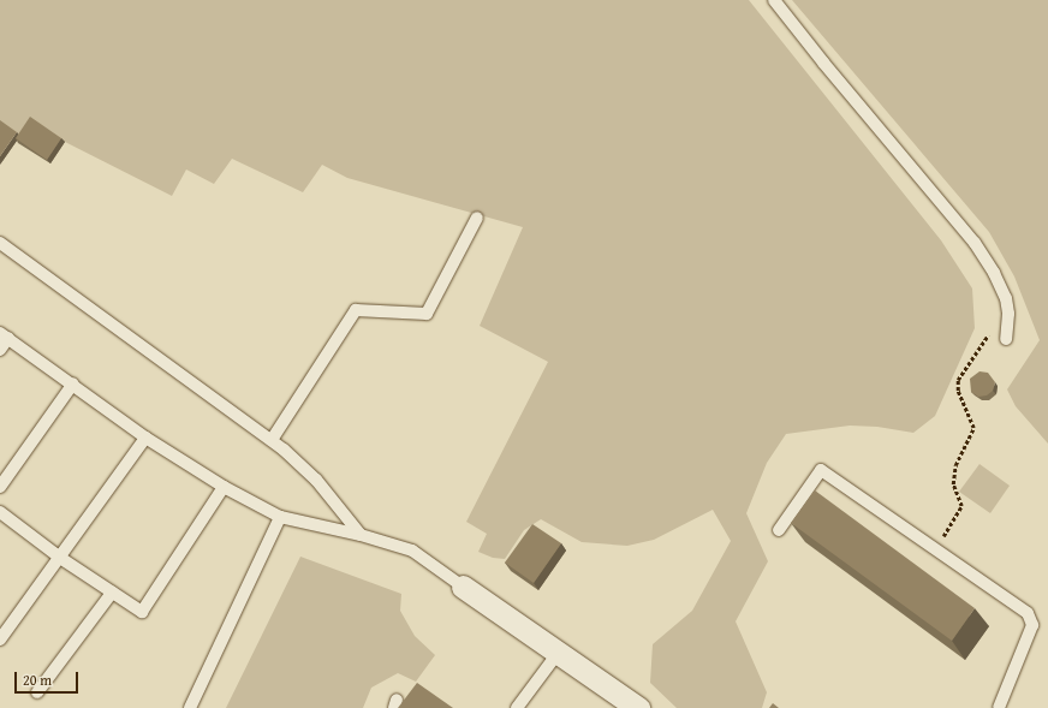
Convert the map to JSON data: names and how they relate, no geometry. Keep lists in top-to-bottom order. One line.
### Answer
{"scale_bar":"20 m"}
